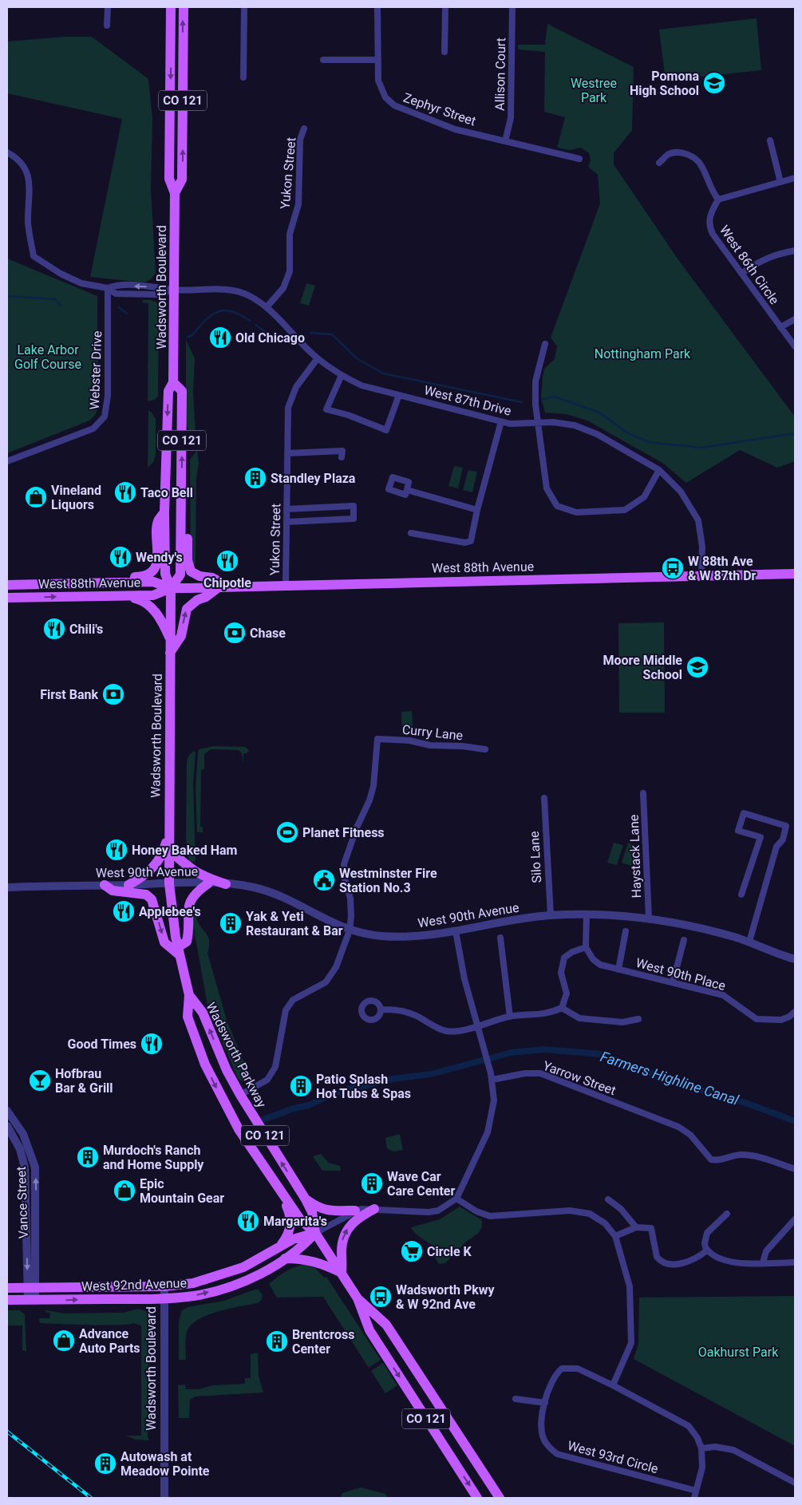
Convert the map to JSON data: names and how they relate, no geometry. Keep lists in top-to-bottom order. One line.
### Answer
{"streets":{"main road":["CO 121","Wadsworth Boulevard","West 88th Avenue","Wadsworth Parkway","West 92nd Avenue"],"street":["Allison Court","Zephyr Street","Yukon Street","West 86th Circle","Webster Drive","West 87th Drive","Curry Lane","Haystack Lane","Silo Lane","West 90th Avenue","West 90th Place","Yarrow Street","Vance Street","West 93rd Circle"]},"crossings":[["Allison Court","Zephyr Street"],["Yukon Street","West 87th Drive"],["Yukon Street","West 88th Avenue"],["Wadsworth Boulevard","West 87th Drive"],["Wadsworth Boulevard","West 88th Avenue"],["Wadsworth Boulevard","West 90th Avenue"],["Wadsworth Boulevard","Wadsworth Parkway"],["Wadsworth Boulevard","West 92nd Avenue"],["Webster Drive","West 87th Drive"],["West 87th Drive","West 88th Avenue"],["Curry Lane","West 90th Avenue"],["Haystack Lane","West 90th Avenue"],["Silo Lane","West 90th Avenue"],["West 90th Avenue","Wadsworth Parkway"],["Wadsworth Parkway","West 92nd Avenue"],["Vance Street","West 92nd Avenue"]],"water":["Farmers Highline Canal"],"parks":["Westree Park","Lake Arbor Golf Course","Nottingham Park","Oakhurst Park"],"places":{"school or university":["Pomona High School","Moore Middle School"],"restaurant":["Old Chicago","Taco Bell","Wendy's","Chipotle","Chili's","Honey Baked Ham","Applebee's","Good Times","Margarita's"],"building":["Standley Plaza","Yak & Yeti Restaurant & Bar","Patio Splash Hot Tubs & Spas","Murdoch's Ranch and Home Supply","Wave Car Care Center","Brentcross Center","Autowash at Meadow Pointe"],"shop":["Vineland Liquors","Epic Mountain Gear","Advance Auto Parts"],"bus stop":["W 88th Ave & W 87th Dr","Wadsworth Pkwy & W 92nd Ave"],"bank":["Chase","First Bank"],"sports":["Planet Fitness"],"public building":["Westminster Fire Station No.3"],"bar":["Hofbrau Bar & Grill"],"supermarket":["Circle K"]}}
